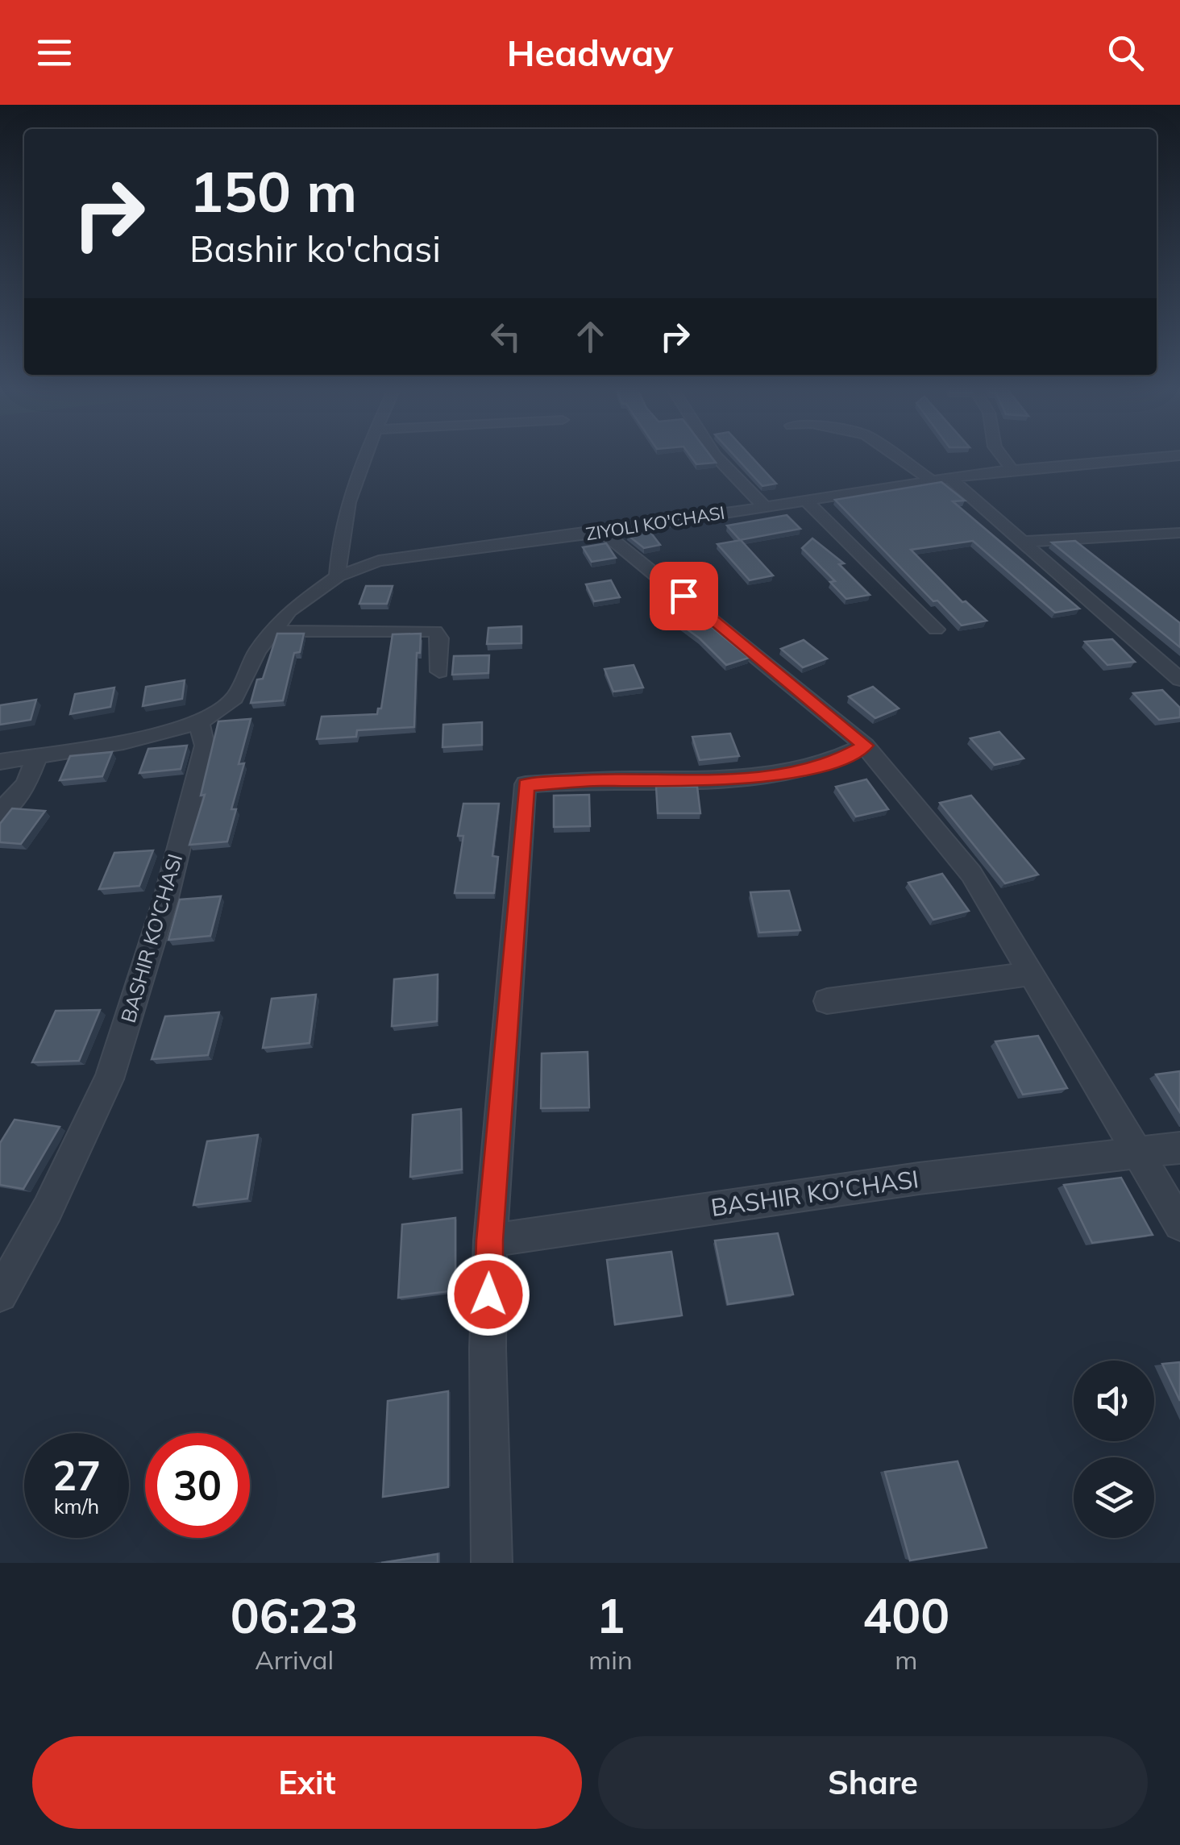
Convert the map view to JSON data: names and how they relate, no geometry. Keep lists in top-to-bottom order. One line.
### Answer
{"streets":{"street":["ZIYOLI KO'CHASI","BASHIR KO'CHASI"]},"crossings":[["ZIYOLI KO'CHASI","BASHIR KO'CHASI"]],"page":{"header":"Headway","turn":["150 m","Bashir ko'chasi"],"speed":"27 km/h","limit":"30","eta":["06:23","Arrival","1","min","400","m"],"buttons":["Exit","Share"]}}
